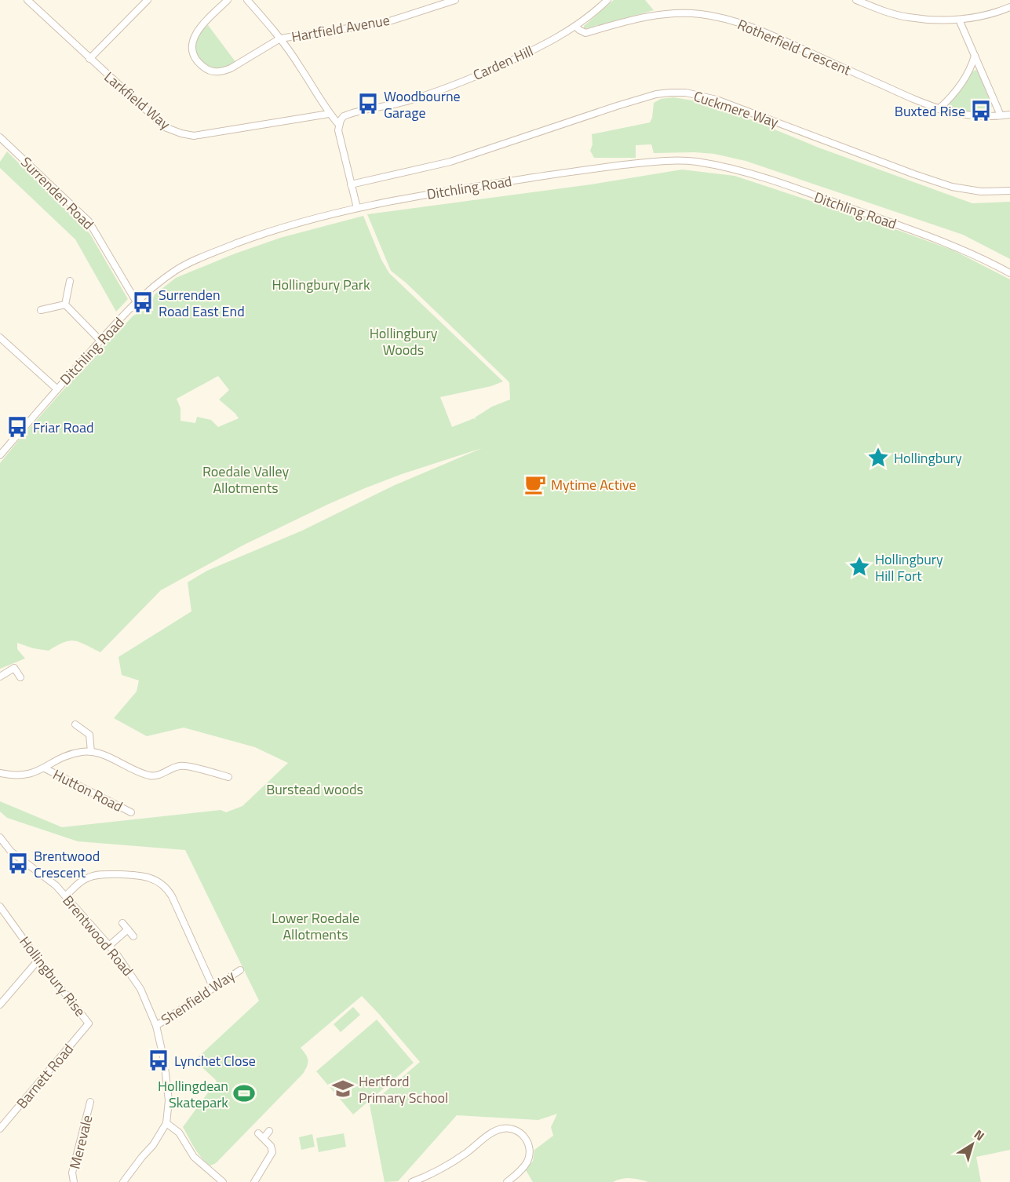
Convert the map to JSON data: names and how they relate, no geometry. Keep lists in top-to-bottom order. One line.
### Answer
{"streets":{"street":["Hartfield Avenue","Rotherfield Crescent","Carden Hill","Larkfield Way","Cuckmere Way","Ditchling Road","Surrenden Road","Hutton Road","Brentwood Road","Hollingbury Rise","Shenfield Way","Barnett Road","Merevale"]},"crossings":[["Rotherfield Crescent","Carden Hill"],["Ditchling Road","Surrenden Road"],["Brentwood Road","Shenfield Way"],["Hollingbury Rise","Barnett Road"]],"parks":["Hollingbury Park","Hollingbury Woods","Roedale Valley Allotments","Burstead woods","Lower Roedale Allotments"],"places":{"bus stop":["Woodbourne Garage","Buxted Rise","Surrenden Road East End","Friar Road","Brentwood Crescent","Lynchet Close"],"place":["Hollingbury","Hollingbury Hill Fort"],"cafe":["Mytime Active"],"school or university":["Hertford Primary School"],"sports":["Hollingdean Skatepark"]},"north":"top right"}
